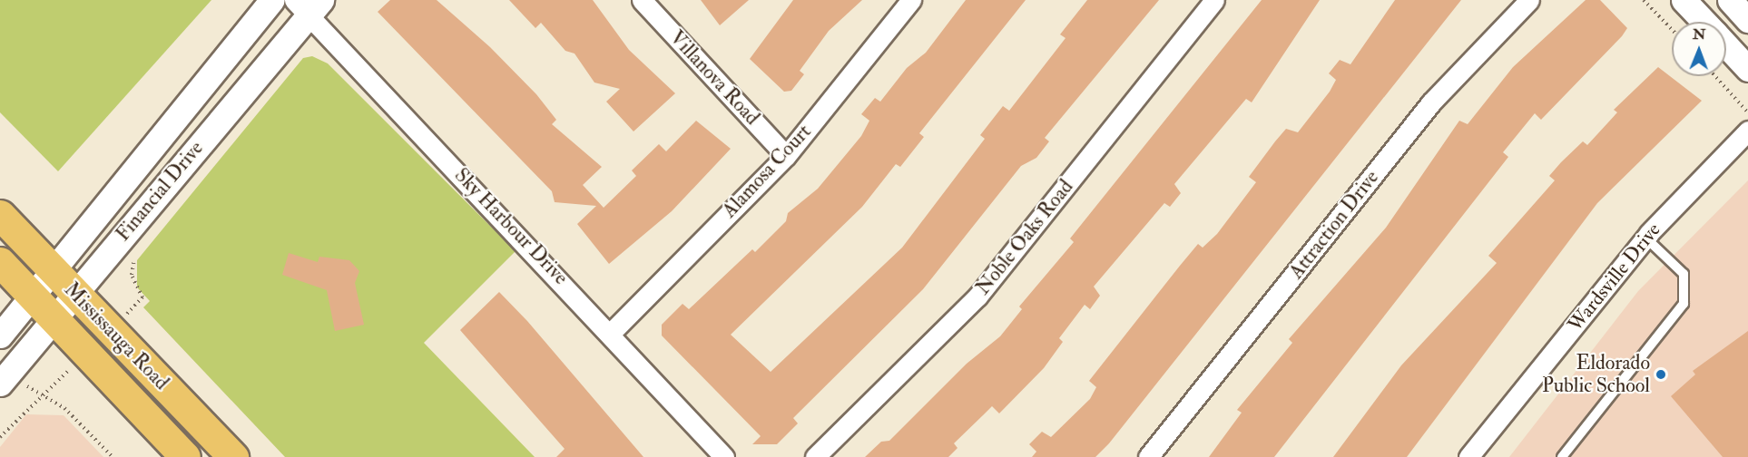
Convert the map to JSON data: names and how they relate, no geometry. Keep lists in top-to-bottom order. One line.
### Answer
{"streets":{"main road":["Mississauga Road"],"street":["Villanova Road","Alamosa Court","Financial Drive","Attraction Drive","Sky Harbour Drive","Noble Oaks Road","Wardsville Drive"]},"crossings":[["Villanova Road","Alamosa Court"],["Alamosa Court","Sky Harbour Drive"],["Financial Drive","Sky Harbour Drive"],["Financial Drive","Mississauga Road"]],"places":["Eldorado Public School"],"north":"top"}
